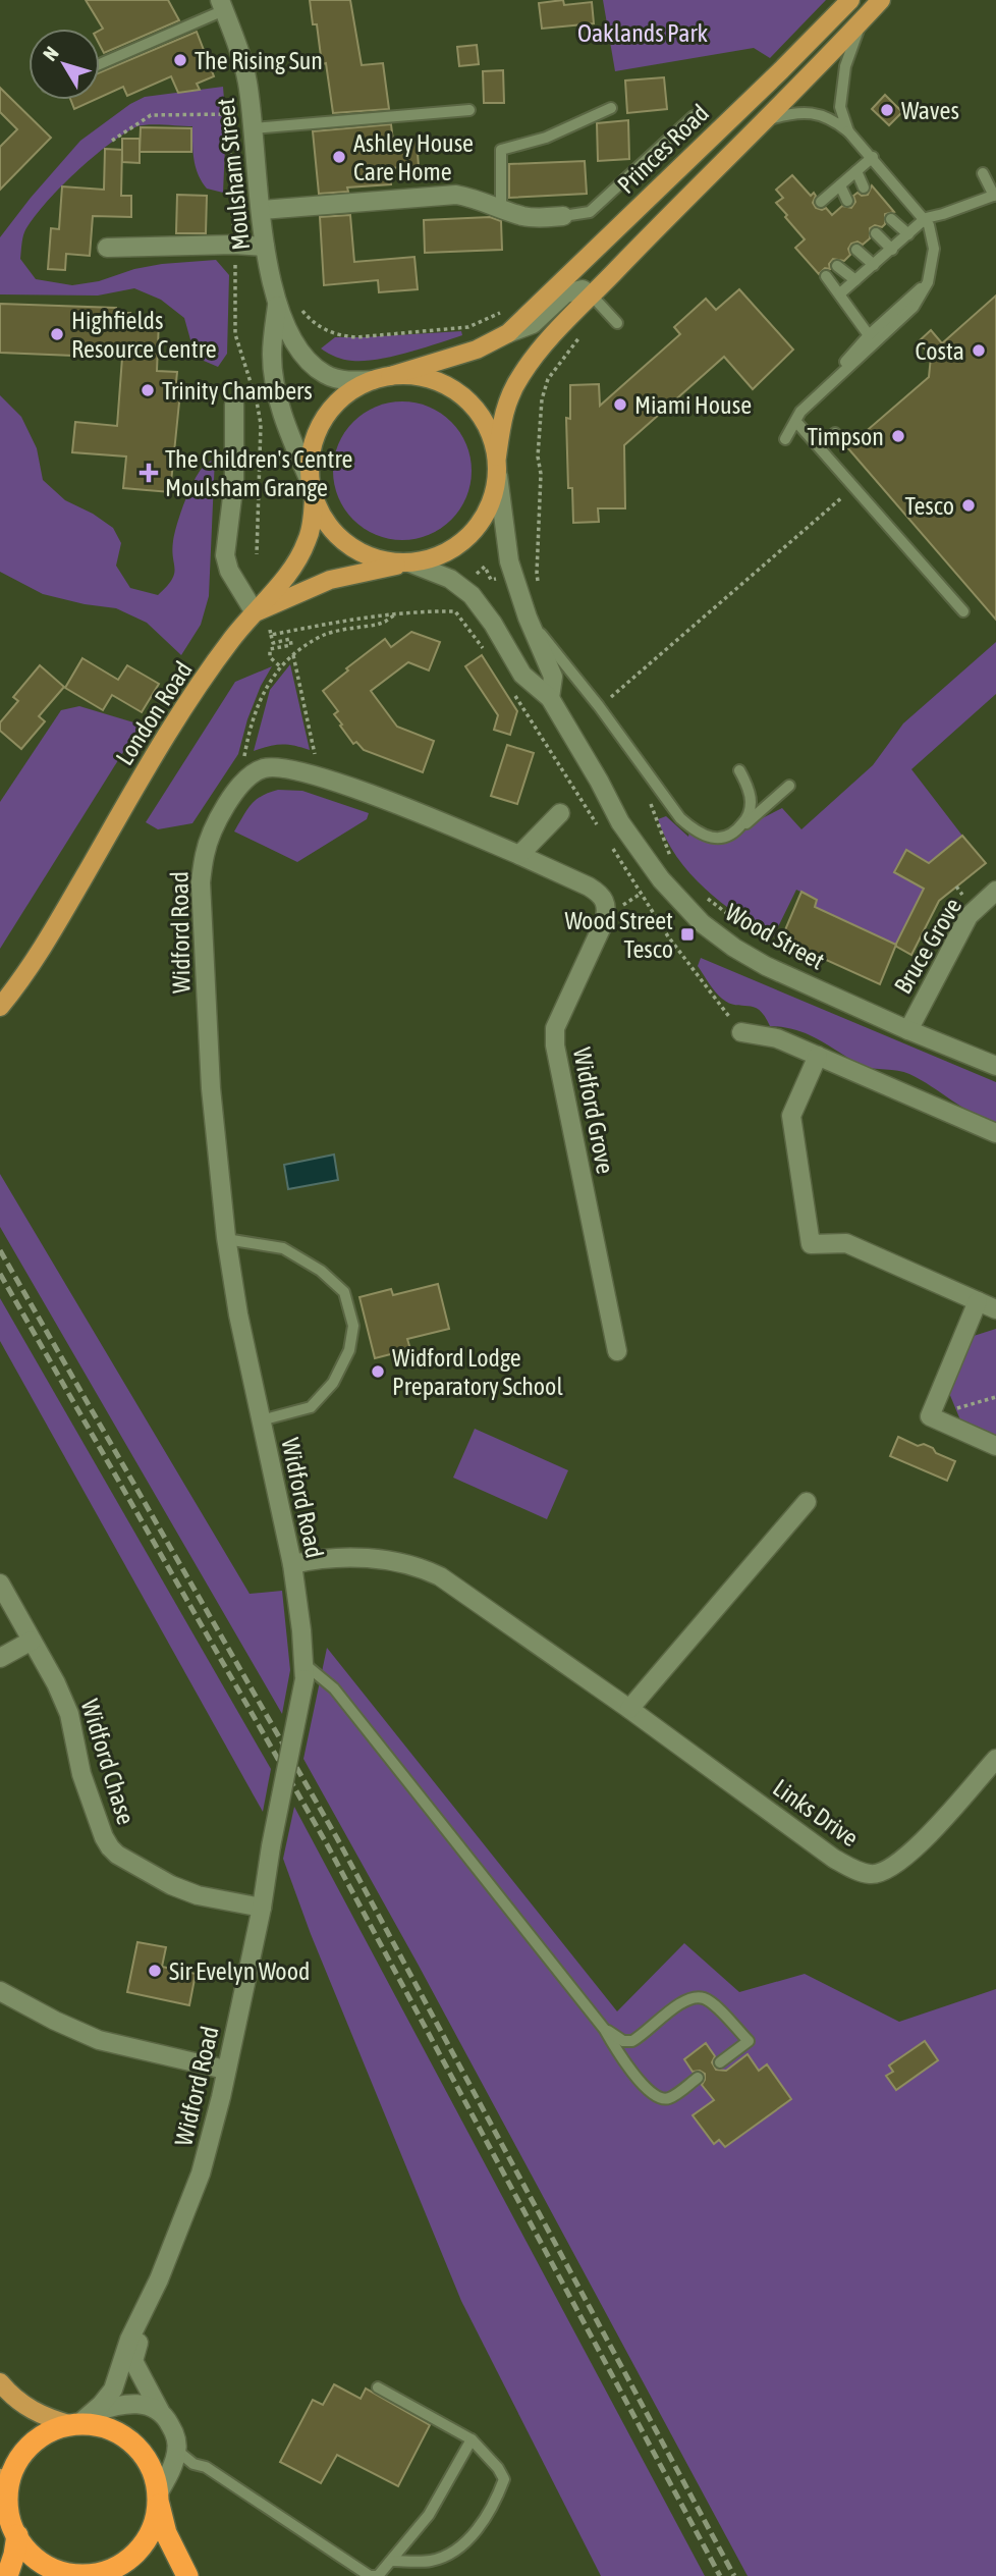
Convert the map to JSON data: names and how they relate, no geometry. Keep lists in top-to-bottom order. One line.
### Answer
{"streets":{"main road":["Princes Road","London Road"],"street":["Moulsham Street","Widford Road","Wood Street","Bruce Grove","Widford Grove","Widford Chase","Links Drive"]},"crossings":[["Princes Road","Moulsham Street"],["Princes Road","London Road"],["Princes Road","Wood Street"],["Moulsham Street","London Road"],["Moulsham Street","Wood Street"],["London Road","Wood Street"],["Widford Road","Widford Chase"],["Widford Road","Links Drive"],["Wood Street","Bruce Grove"]],"parks":["Oaklands Park"],"places":{"other":["The Rising Sun","Waves","Ashley House Care Home","Highfields Resource Centre","Costa","Trinity Chambers","Miami House","Timpson","Tesco","Widford Lodge Preparatory School","Sir Evelyn Wood"],"health":["The Children's Centre Moulsham Grange"],"transit":["Wood Street Tesco"]},"north":"top left"}
